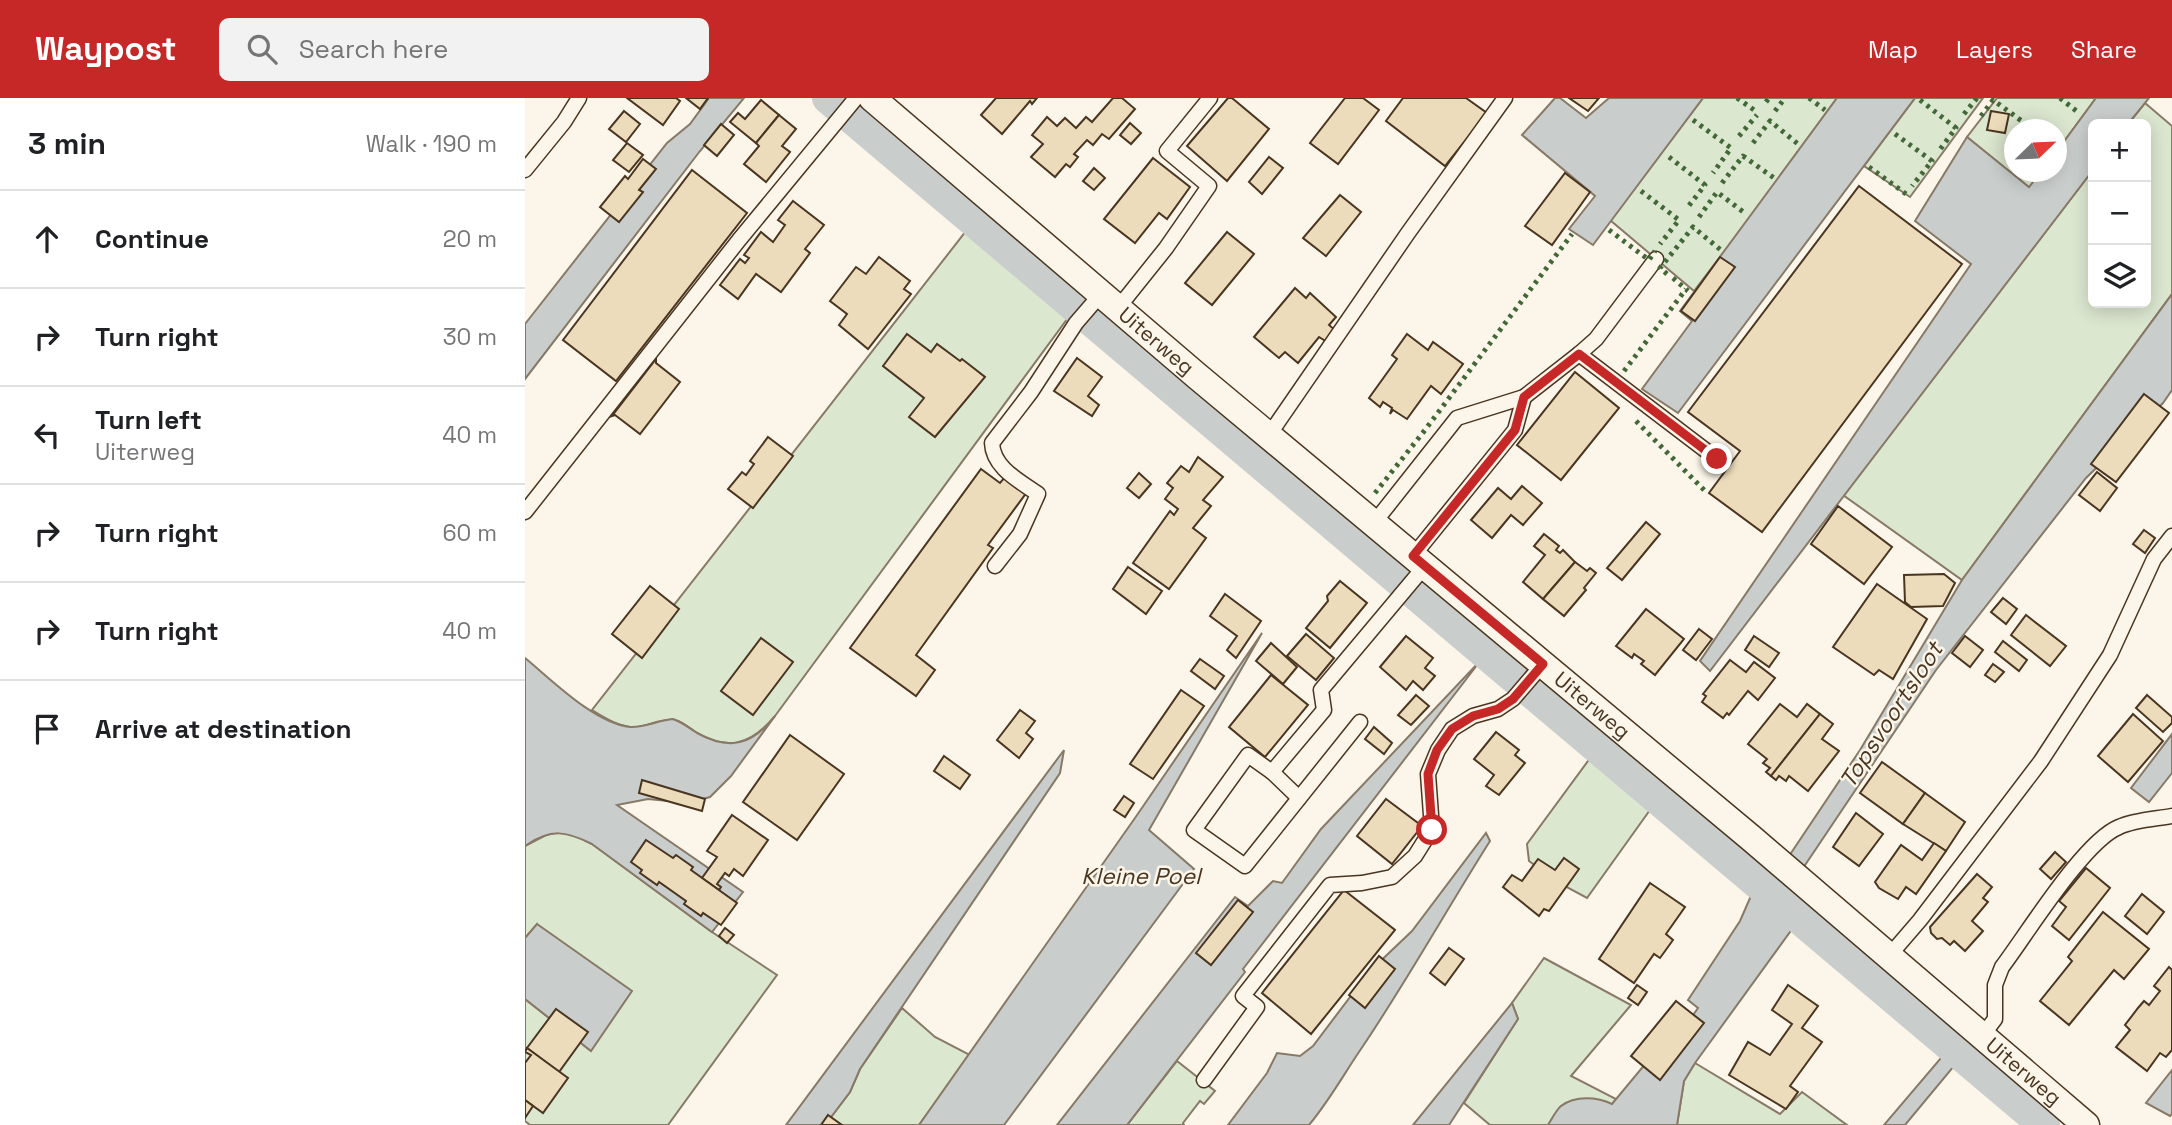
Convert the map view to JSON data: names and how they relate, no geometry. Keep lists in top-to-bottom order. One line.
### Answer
{"streets":{"street":["Uiterweg"]},"water":["Topsvoortsloot","Kleine Poel"],"north":"top right","page":{"header":"Waypost","search":"Search here","nav":["Map","Layers","Share"],"heading":["3 min","Walk · 190 m"],"map_buttons":["+","−"],"list":[["Continue","20 m"],["Turn right","30 m"],["Turn left","Uiterweg","40 m"],["Turn right","60 m"],["Turn right","40 m"],"Arrive at destination"]}}
